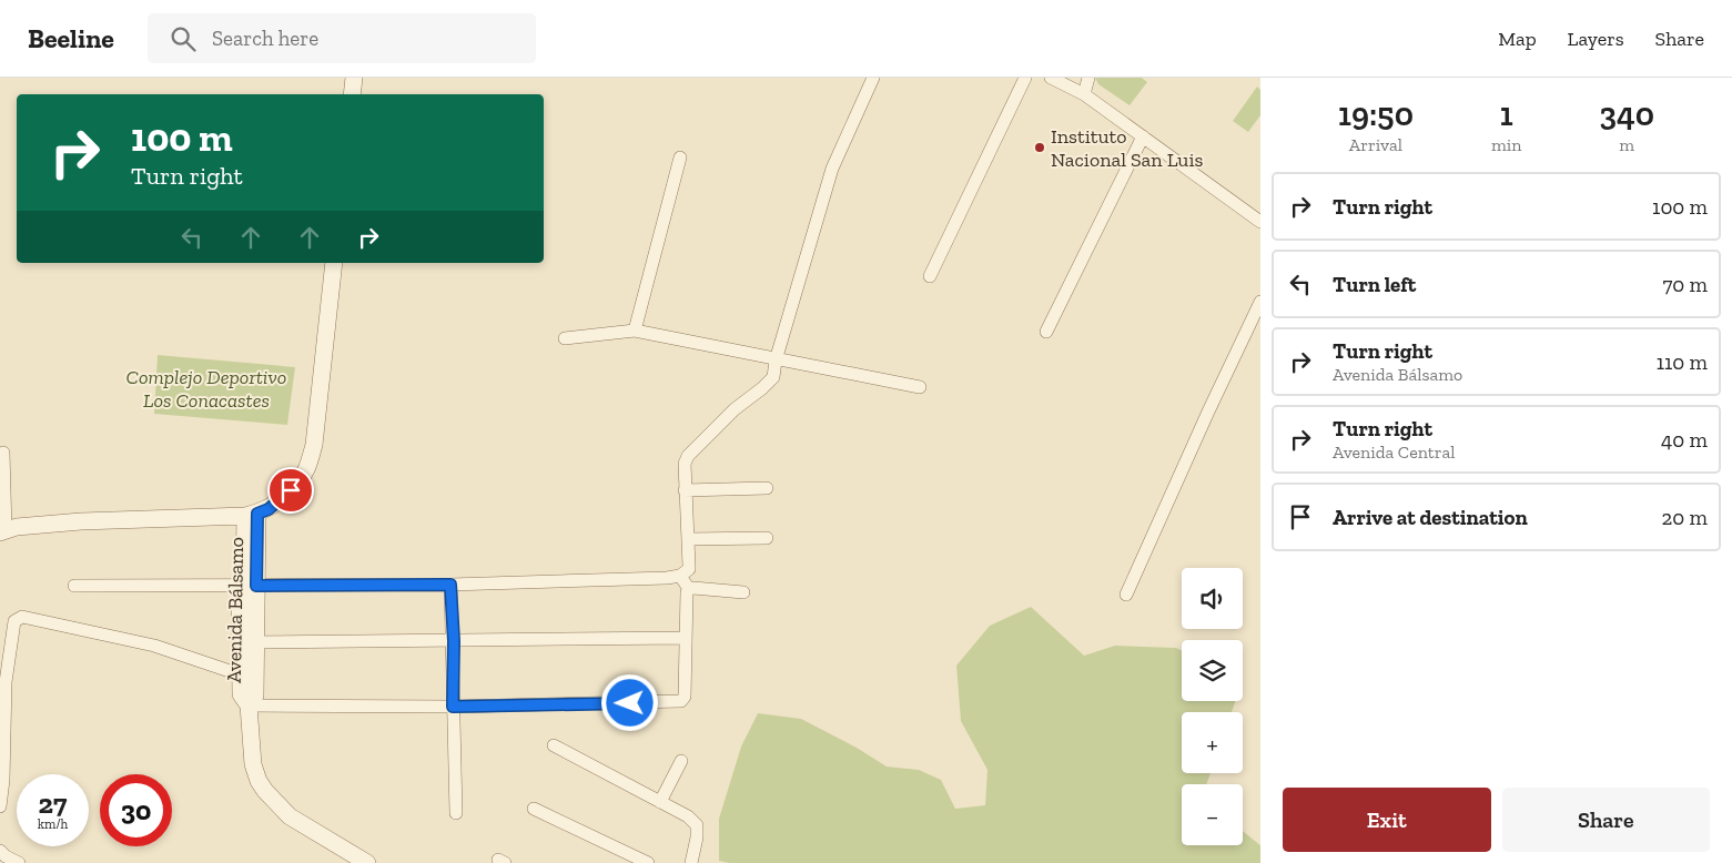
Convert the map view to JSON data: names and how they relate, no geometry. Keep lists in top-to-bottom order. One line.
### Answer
{"streets":{"street":["Avenida Bálsamo"]},"parks":["Complejo Deportivo Los Conacastes"],"places":["Instituto Nacional San Luis"],"page":{"header":"Beeline","search":"Search here","nav":["Map","Layers","Share"],"eta":["19:50","Arrival","1","min","340","m"],"turn":["100 m","Turn right"],"list":[{"name":"Turn right","value":"100 m"},{"name":"Turn left","value":"70 m"},{"name":"Turn right","note":"Avenida Bálsamo","value":"110 m"},{"name":"Turn right","note":"Avenida Central","value":"40 m"},{"name":"Arrive at destination","value":"20 m"}],"map_buttons":["+","−"],"speed":"27 km/h","limit":"30","buttons":["Exit","Share"]}}
